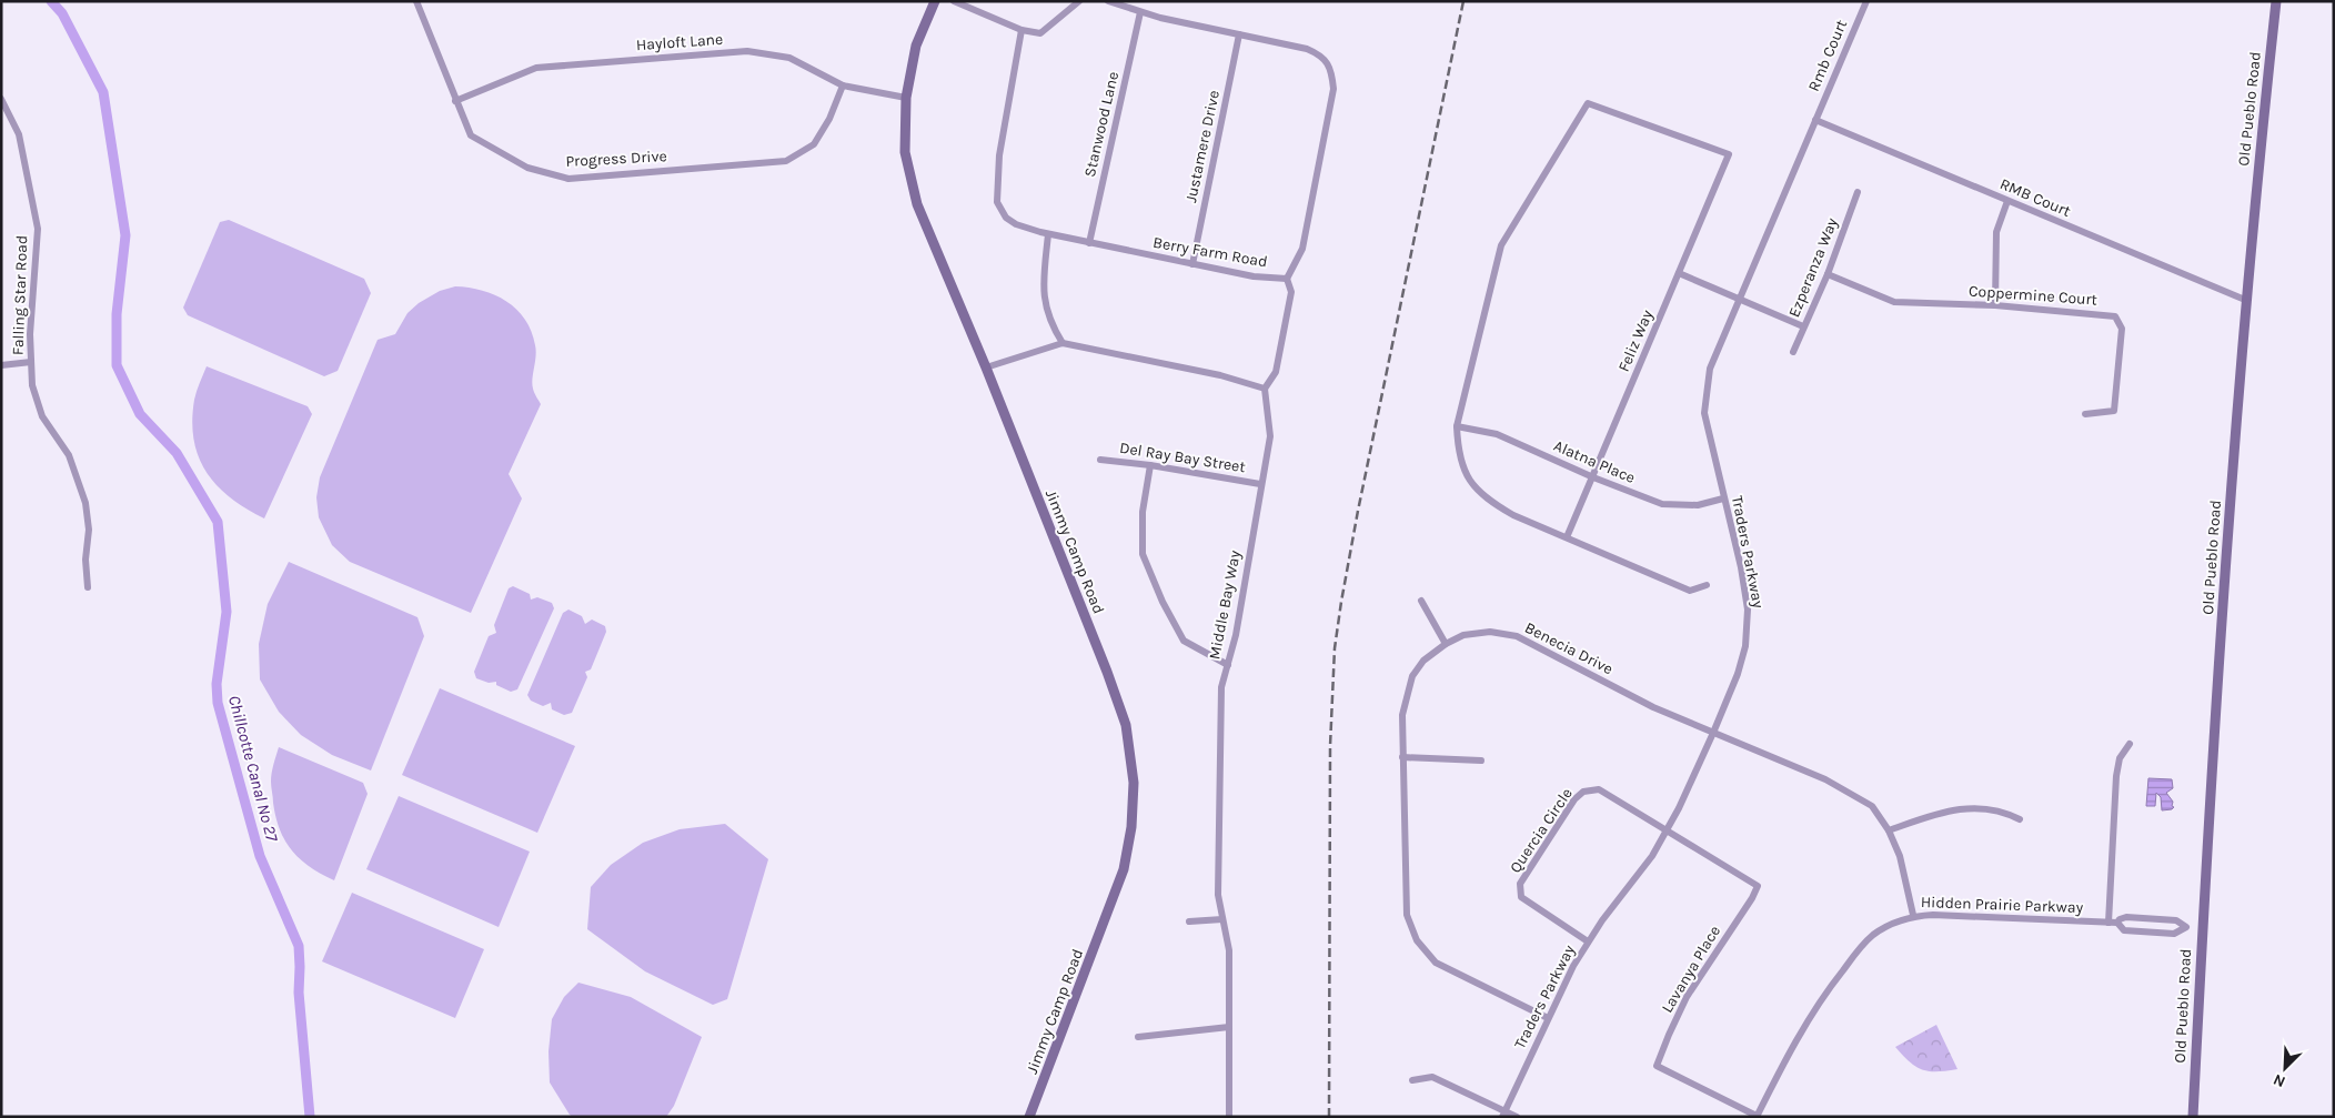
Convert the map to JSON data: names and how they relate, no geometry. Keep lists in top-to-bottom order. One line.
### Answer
{"streets":{"street":["Hayloft Lane","Rmb Court","Old Pueblo Road","Stanwood Lane","Justamere Drive","Progress Drive","RMB Court","Berry Farm Road","Ezperanza Way","Falling Star Road","Coppermine Court","Feliz Way","Del Ray Bay Street","Alatna Place","Jimmy Camp Road","Traders Parkway","Middle Bay Way","Benecia Drive","Quercia Circle","Hidden Prairie Parkway","Lavanya Place"]},"crossings":[["Hayloft Lane","Progress Drive"],["Hayloft Lane","Jimmy Camp Road"],["Rmb Court","RMB Court"],["Rmb Court","Traders Parkway"],["Old Pueblo Road","RMB Court"],["Stanwood Lane","Berry Farm Road"],["Justamere Drive","Berry Farm Road"],["RMB Court","Traders Parkway"],["Ezperanza Way","Coppermine Court"],["Feliz Way","Alatna Place"],["Del Ray Bay Street","Middle Bay Way"],["Alatna Place","Traders Parkway"],["Traders Parkway","Benecia Drive"],["Traders Parkway","Quercia Circle"],["Traders Parkway","Lavanya Place"],["Benecia Drive","Hidden Prairie Parkway"],["Quercia Circle","Lavanya Place"],["Hidden Prairie Parkway","Lavanya Place"]],"water":["Chillcotte Canal No 27"],"north":"bottom left"}
